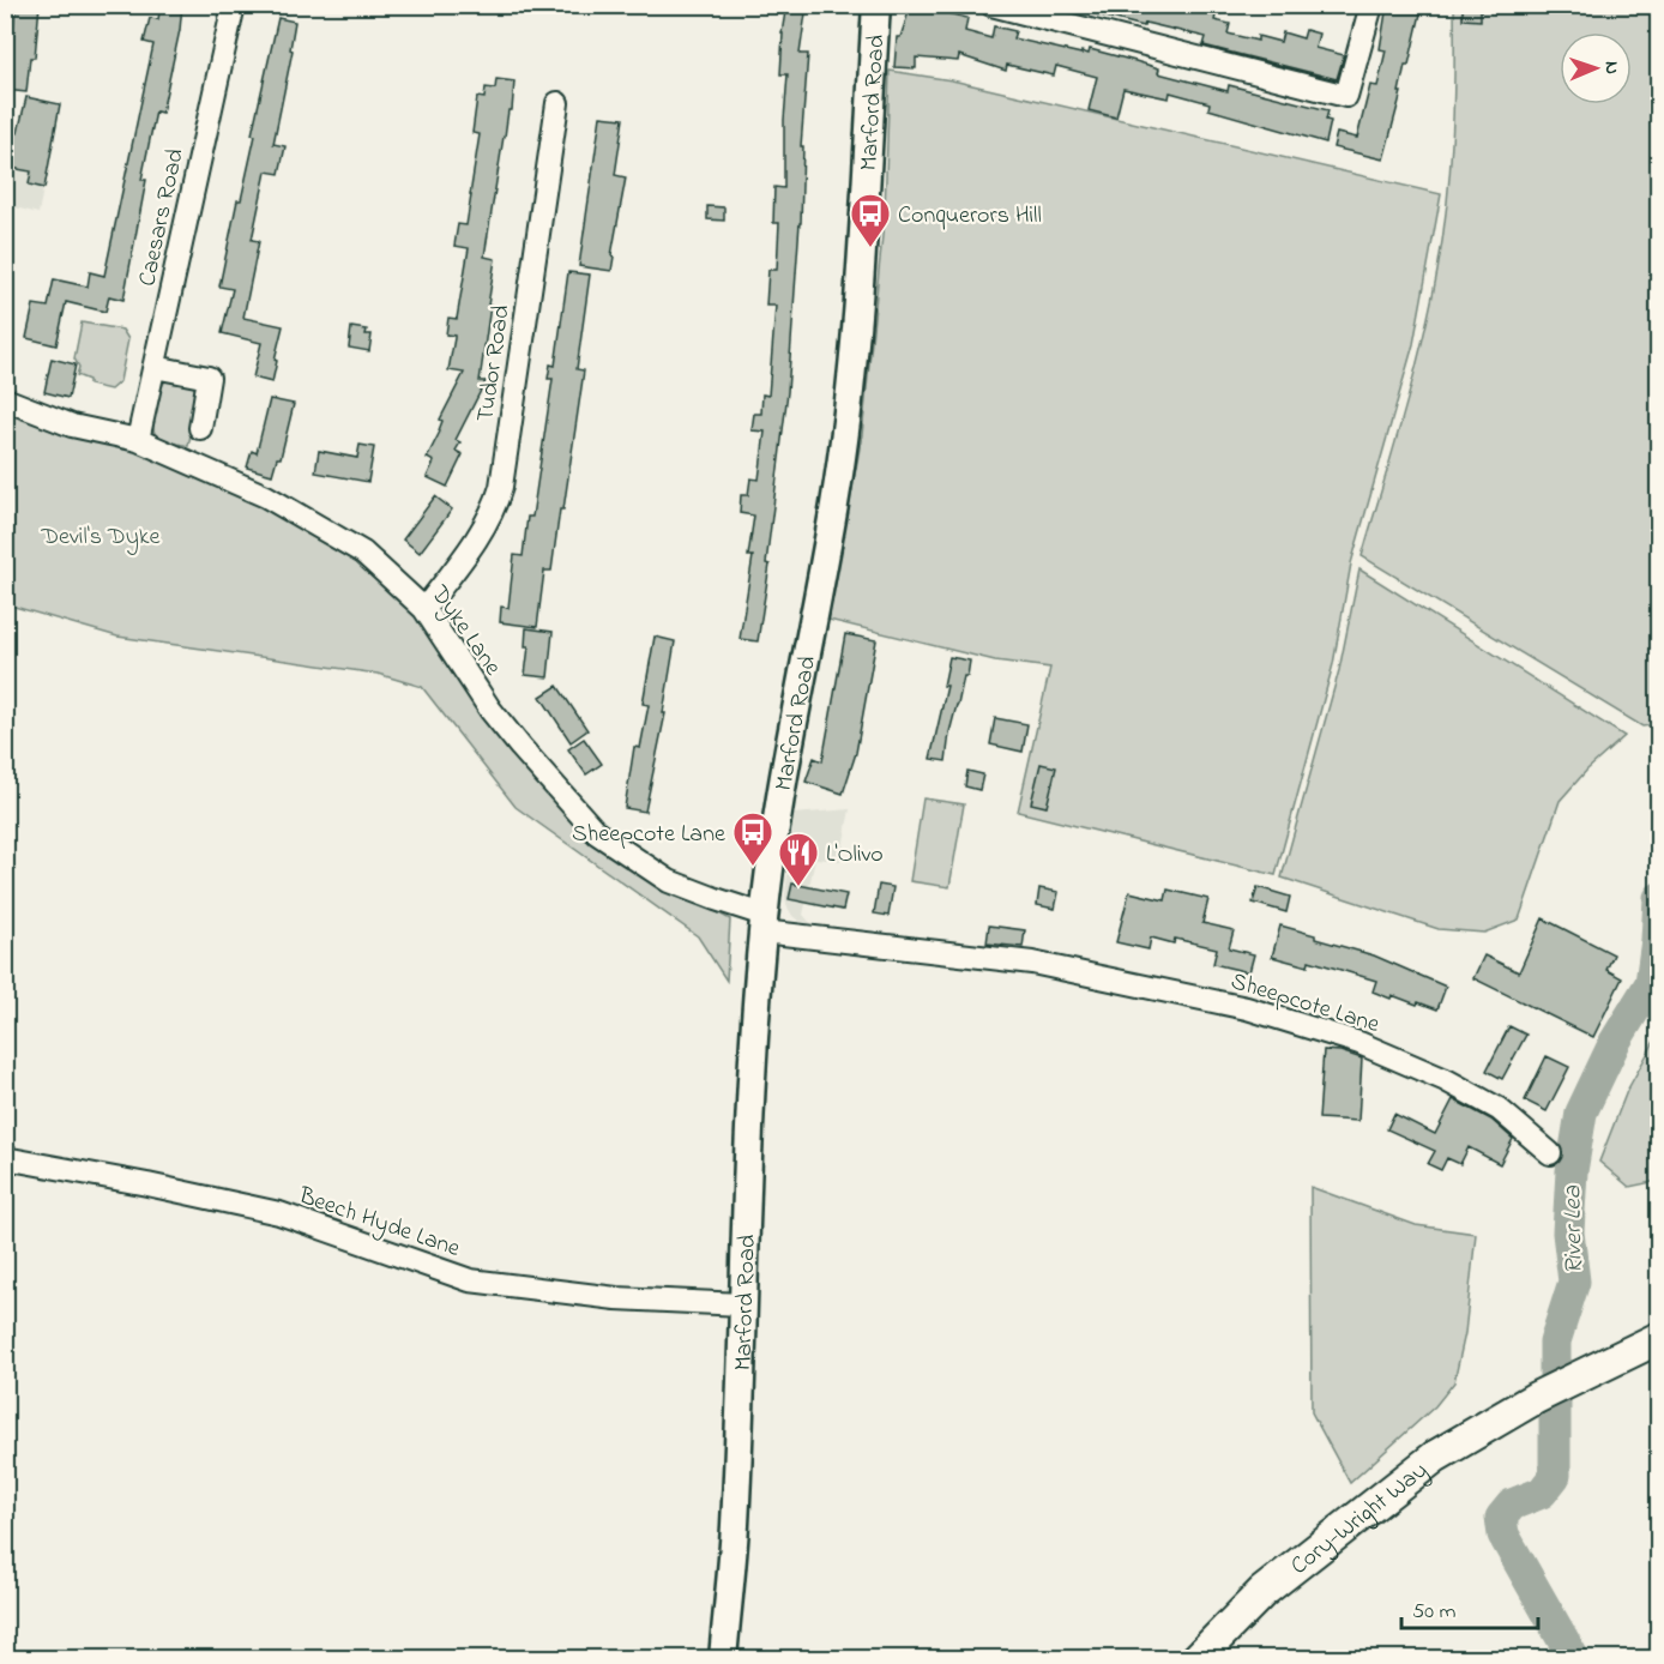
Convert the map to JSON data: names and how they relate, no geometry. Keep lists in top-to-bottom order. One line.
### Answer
{"streets":{"main road":["Cory-Wright Way"],"street":["Marford Road","Caesars Road","Tudor Road","Dyke Lane","Sheepcote Lane","Beech Hyde Lane"]},"crossings":[["Marford Road","Dyke Lane"],["Marford Road","Sheepcote Lane"],["Marford Road","Beech Hyde Lane"],["Caesars Road","Dyke Lane"],["Tudor Road","Dyke Lane"],["Dyke Lane","Sheepcote Lane"]],"water":["River Lea"],"parks":["Devil's Dyke"],"places":{"bus stop":["Conquerors Hill","Sheepcote Lane"],"restaurant":["L'Olivo"]},"scale_bar":"50 m","north":"right"}
